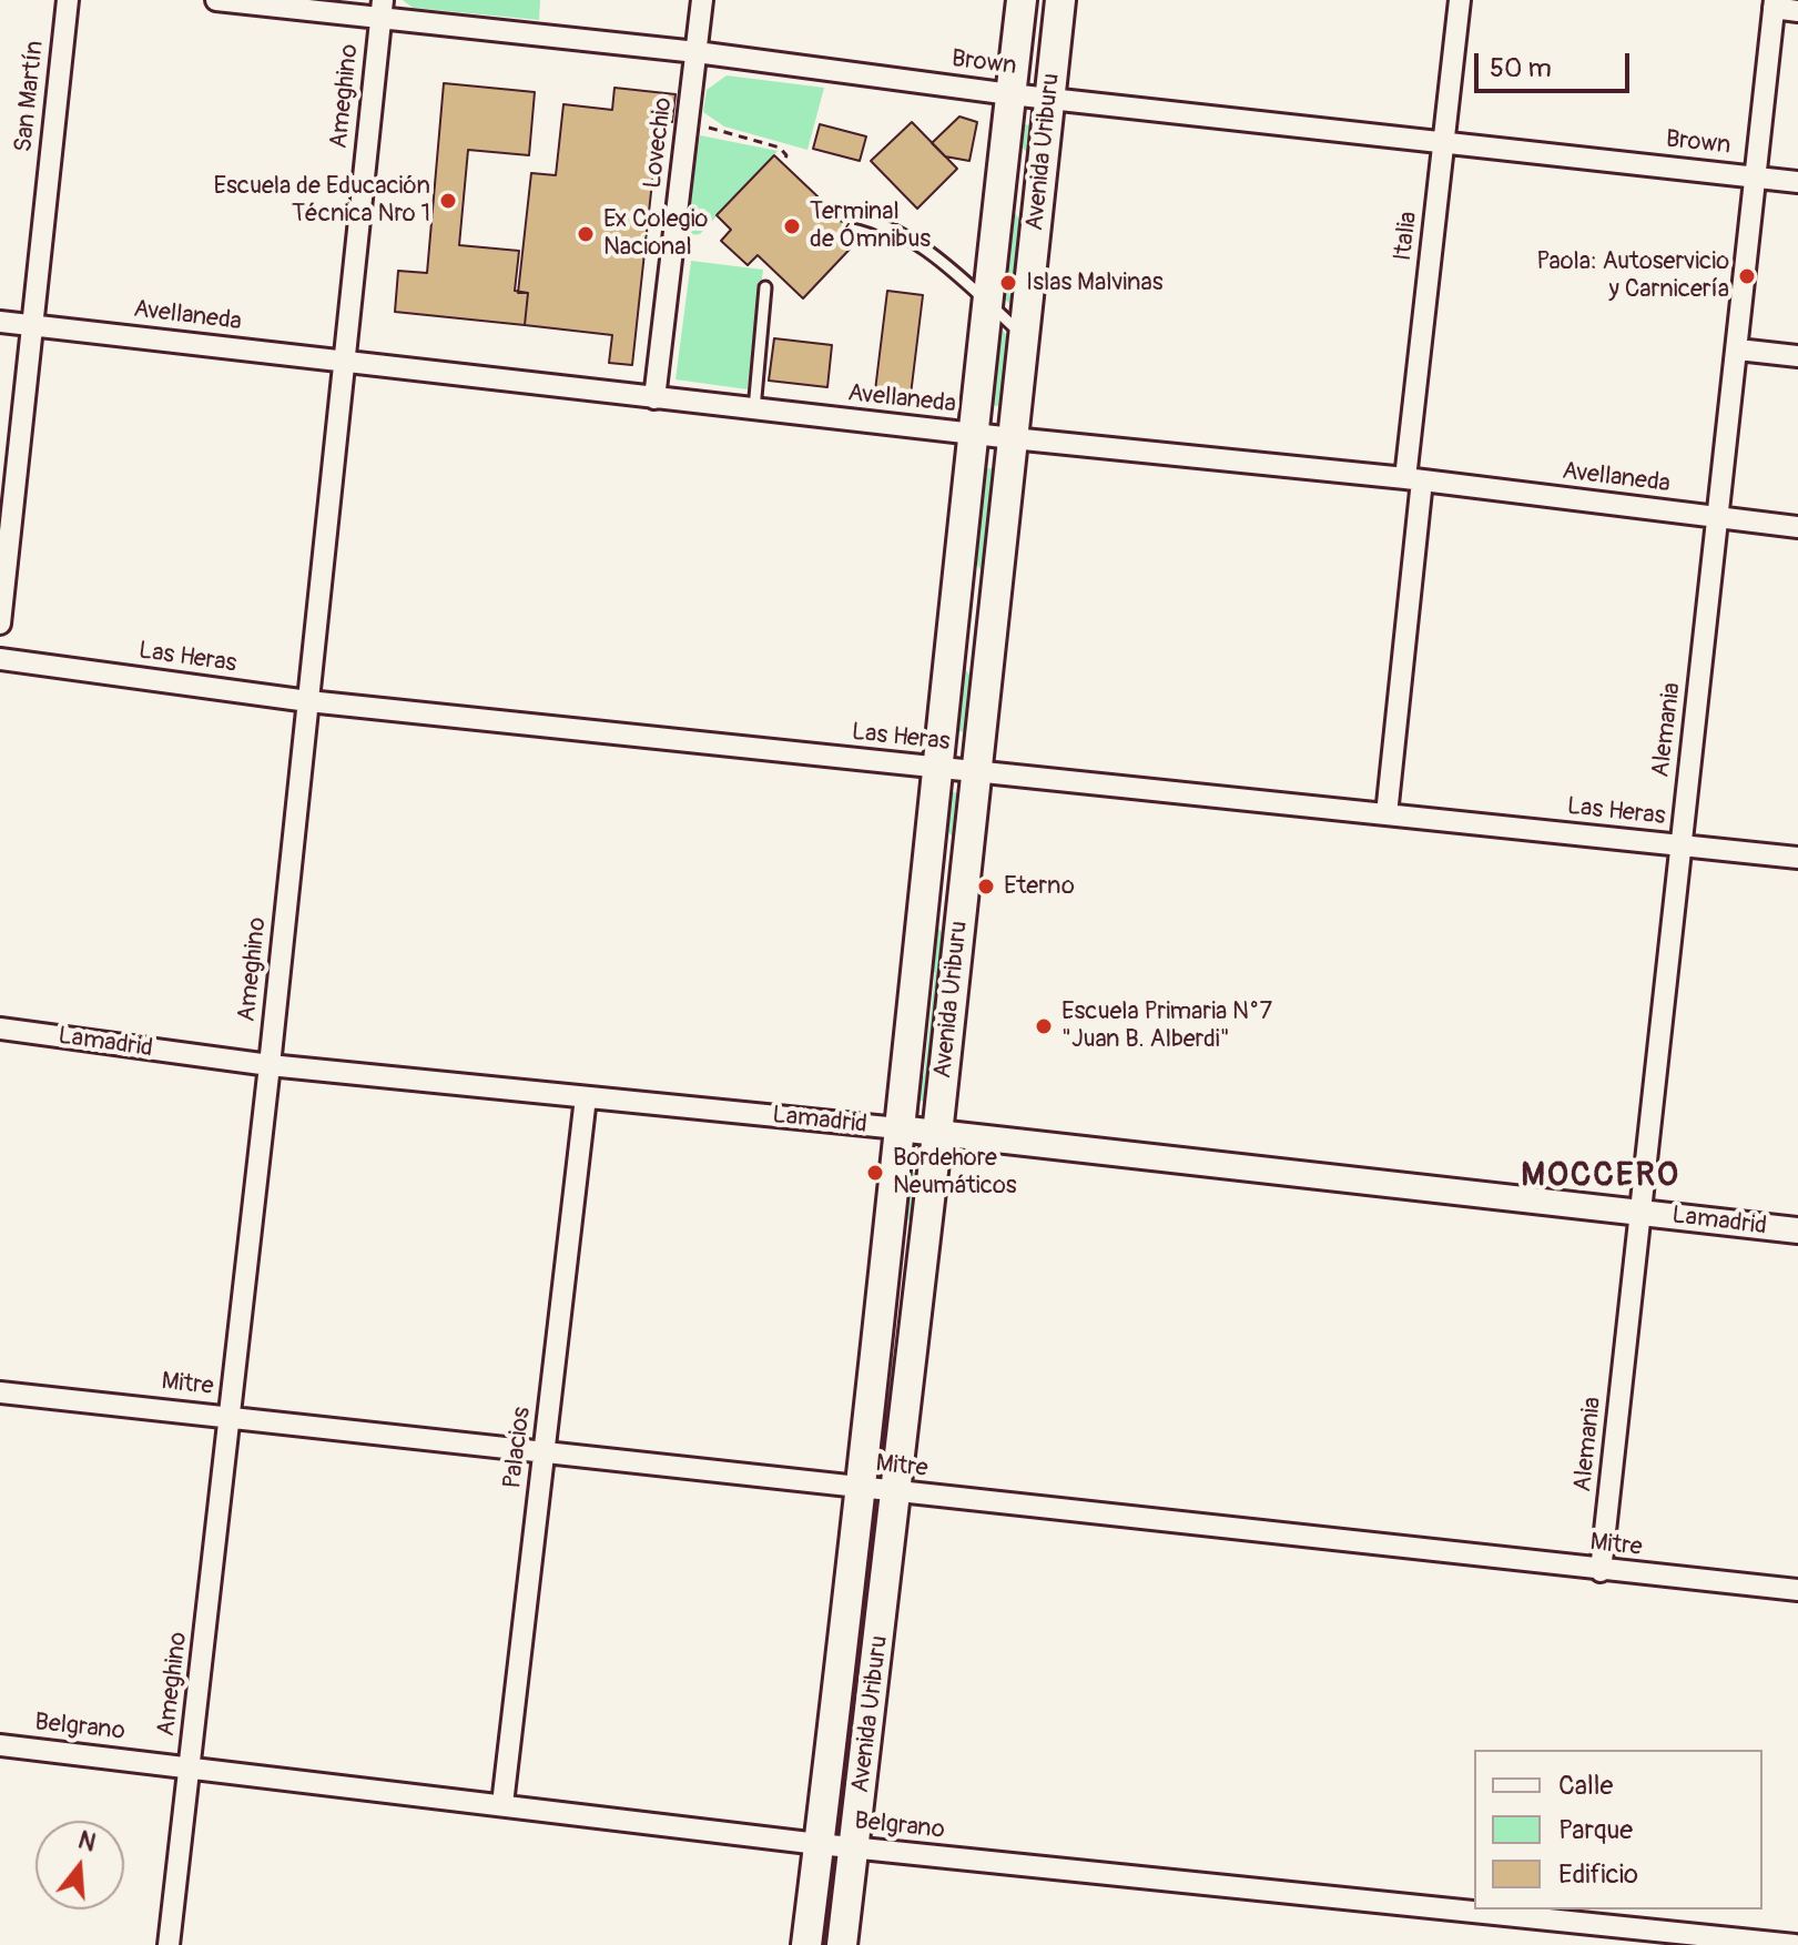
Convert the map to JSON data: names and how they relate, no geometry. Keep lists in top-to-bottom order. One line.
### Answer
{"streets":{"main road":["Avenida Uriburu"],"street":["Brown","San Martín","Ameghino","Lovechio","Italia","Avellaneda","Las Heras","Alemania","Lamadrid","Mitre","Palacios","Belgrano"]},"crossings":[["Brown","Ameghino"],["Brown","Lovechio"],["Brown","Avenida Uriburu"],["Brown","Italia"],["Brown","Alemania"],["San Martín","Avellaneda"],["Ameghino","Avellaneda"],["Ameghino","Las Heras"],["Ameghino","Lamadrid"],["Ameghino","Mitre"],["Ameghino","Belgrano"],["Lovechio","Avellaneda"],["Avenida Uriburu","Avellaneda"],["Avenida Uriburu","Las Heras"],["Avenida Uriburu","Lamadrid"],["Avenida Uriburu","Mitre"],["Avenida Uriburu","Belgrano"],["Italia","Avellaneda"],["Italia","Las Heras"],["Avellaneda","Alemania"],["Las Heras","Alemania"],["Alemania","Lamadrid"],["Alemania","Mitre"],["Lamadrid","Palacios"],["Mitre","Palacios"],["Palacios","Belgrano"]],"districts":["MOCCERO"],"places":["Escuela de Educación Técnica Nro 1","Terminal de Ómnibus","Ex Colegio Nacional","Paola: Autoservicio y Carnicería","Islas Malvinas","Eterno","Escuela Primaria N°7 \"Juan B. Alberdi\"","Bordehore Neumáticos"],"legend":["Calle","Parque","Edificio"],"scale_bar":"50 m","north":"top"}
